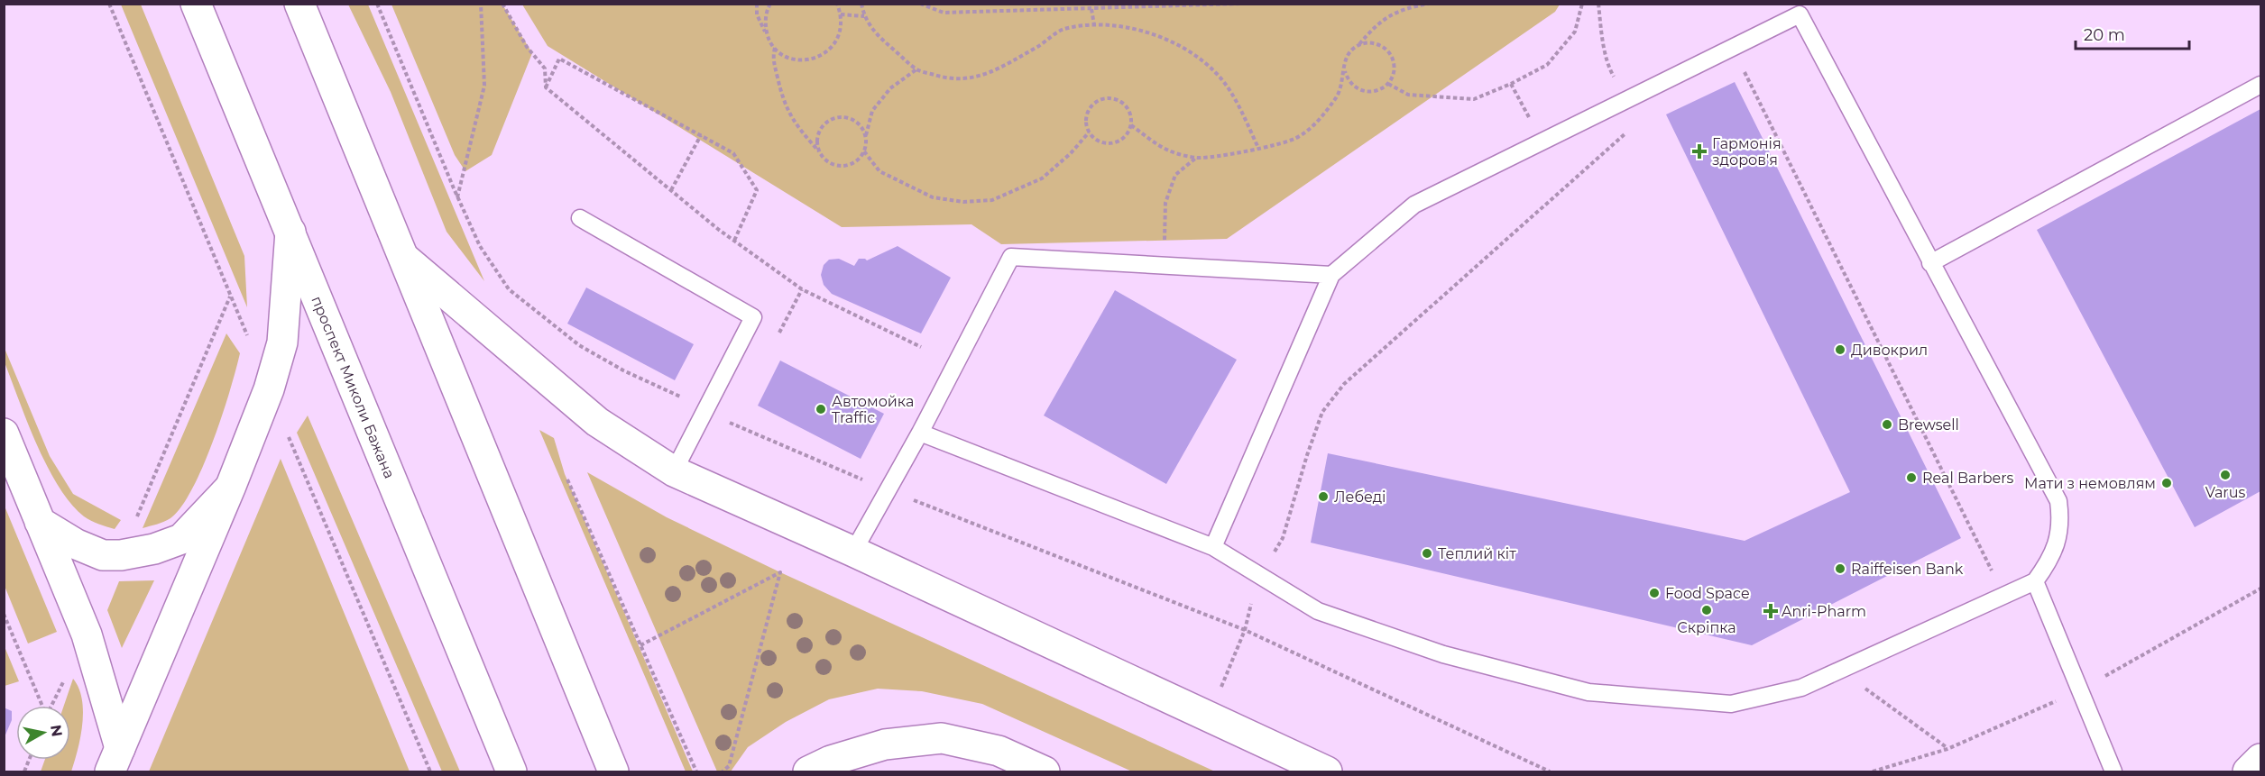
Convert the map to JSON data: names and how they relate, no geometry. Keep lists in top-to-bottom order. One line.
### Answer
{"streets":{"main road":["проспект Миколи Бажана"]},"places":{"health":["Гармонія здоров'я","Anri-Pharm"],"other":["Дивокрил","Автомойка Traffic","Brewsell","Varus","Real Barbers","Мати з немовлям","Лебеді","Теплий кіт","Raiffeisen Bank","Food Space","Скріпка"]},"scale_bar":"20 m","north":"right"}
